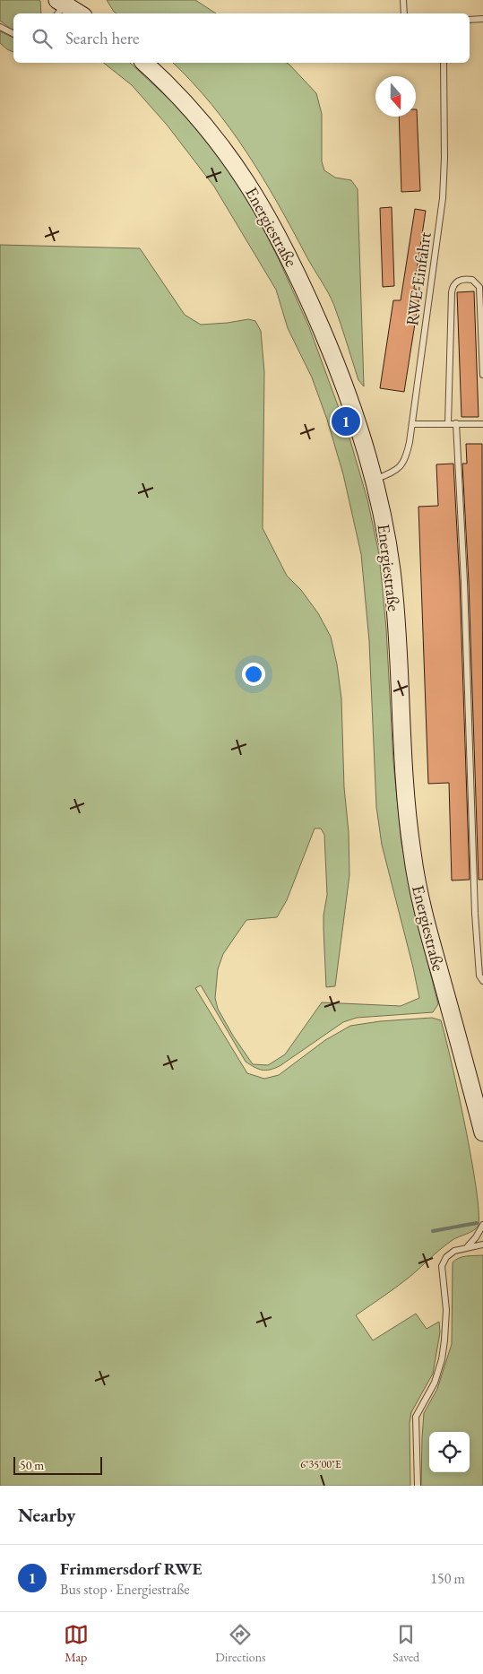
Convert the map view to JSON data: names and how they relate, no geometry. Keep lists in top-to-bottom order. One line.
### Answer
{"streets":{"main road":["Energiestraße"],"lane":["RWE-Einfahrt"]},"crossings":[["Energiestraße","RWE-Einfahrt"]],"scale_bar":"50 m","north":"bottom","page":{"search":"Search here","pins":"1","scale":"50 m","heading":"Nearby","list":[{"mark":"1","name":"Frimmersdorf RWE","note":"Bus stop · Energiestraße","value":"150 m"}],"nav":["Map","Directions","Saved"]},"coordinates":["6°35'00\"E"]}
